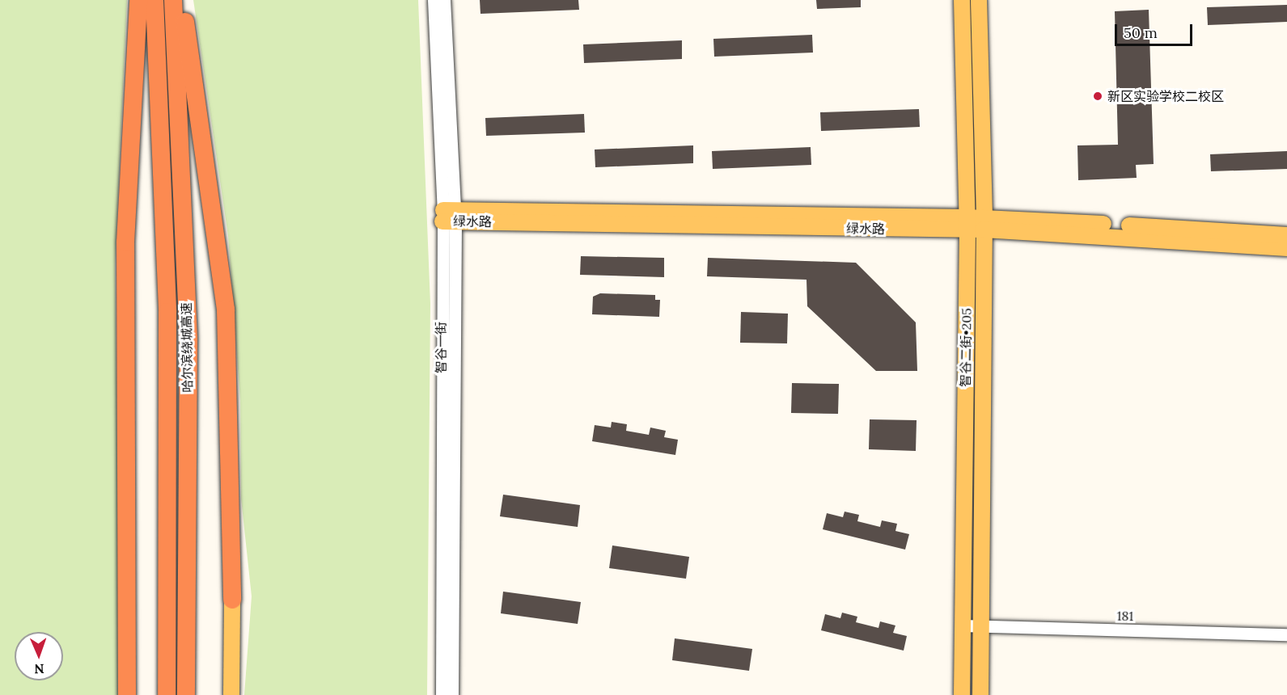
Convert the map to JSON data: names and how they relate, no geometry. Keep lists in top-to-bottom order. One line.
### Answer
{"streets":{"highway":["哈尔滨绕城高速"],"main road":["绿水路","智谷二街•205"],"street":["智谷一街","181"]},"crossings":[["绿水路","智谷一街"],["绿水路","智谷二街•205"],["智谷二街•205","181"]],"places":["新区实验学校二校区"],"scale_bar":"50 m","north":"bottom"}
